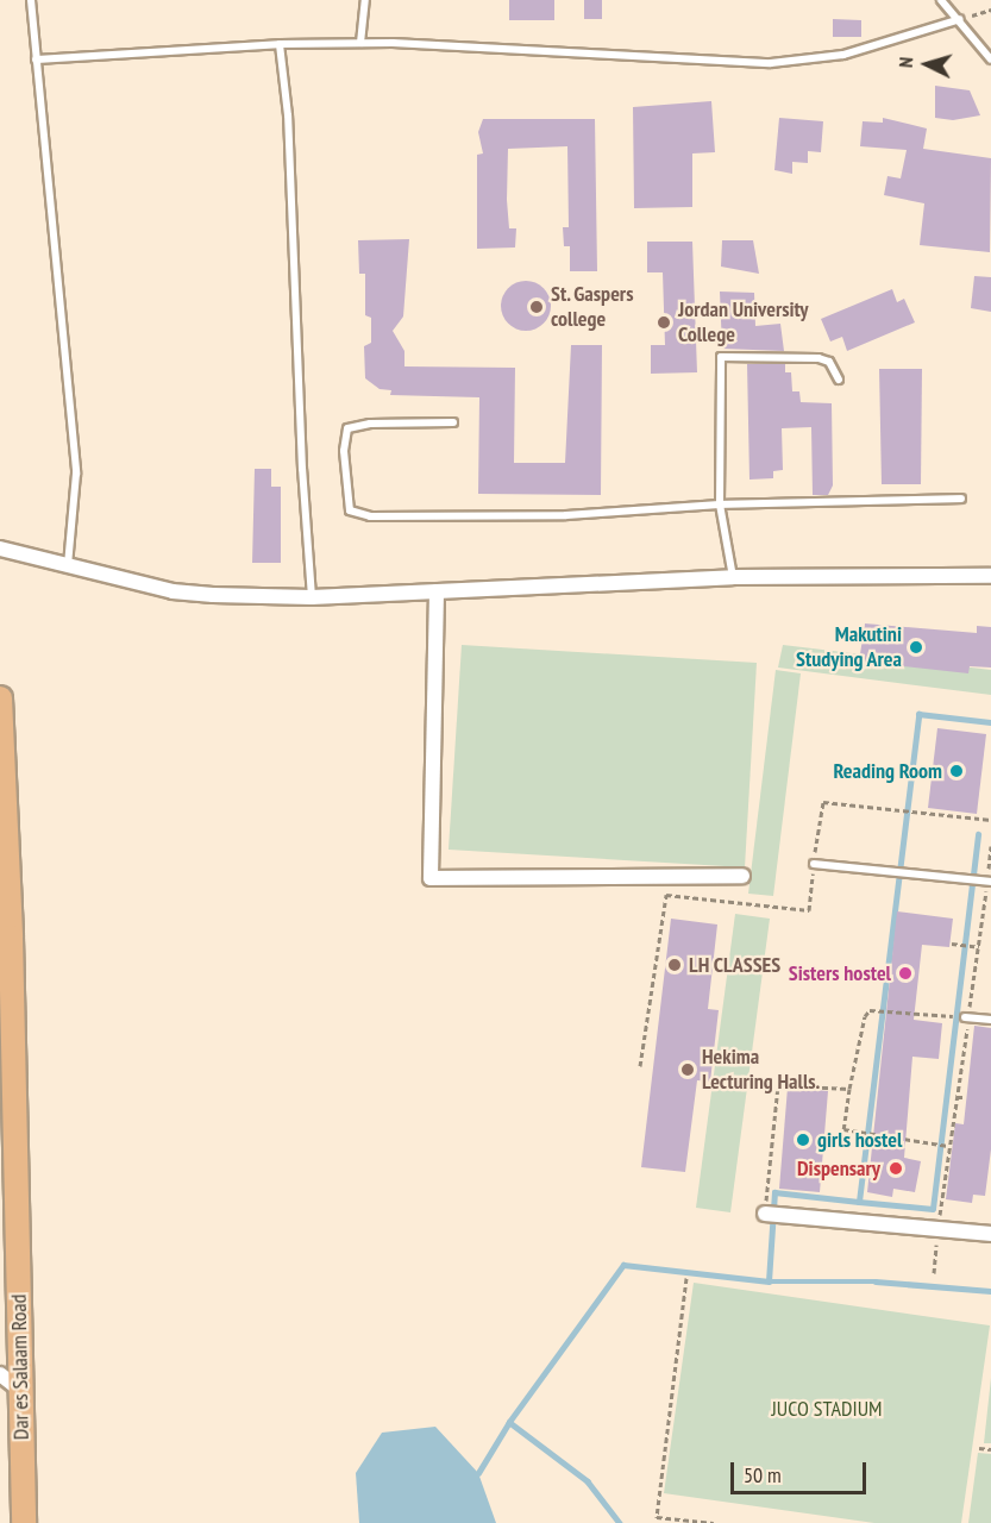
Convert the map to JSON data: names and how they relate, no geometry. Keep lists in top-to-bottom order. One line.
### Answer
{"streets":{"highway":["Dar es Salaam Road"]},"parks":["JUCO STADIUM"],"places":["St. Gaspers college","Jordan University College","Makutini Studying Area","Reading Room","LH CLASSES","Sisters hostel","Hekima Lecturing Halls.","girls hostel","Dispensary"],"scale_bar":"50 m","north":"left"}
